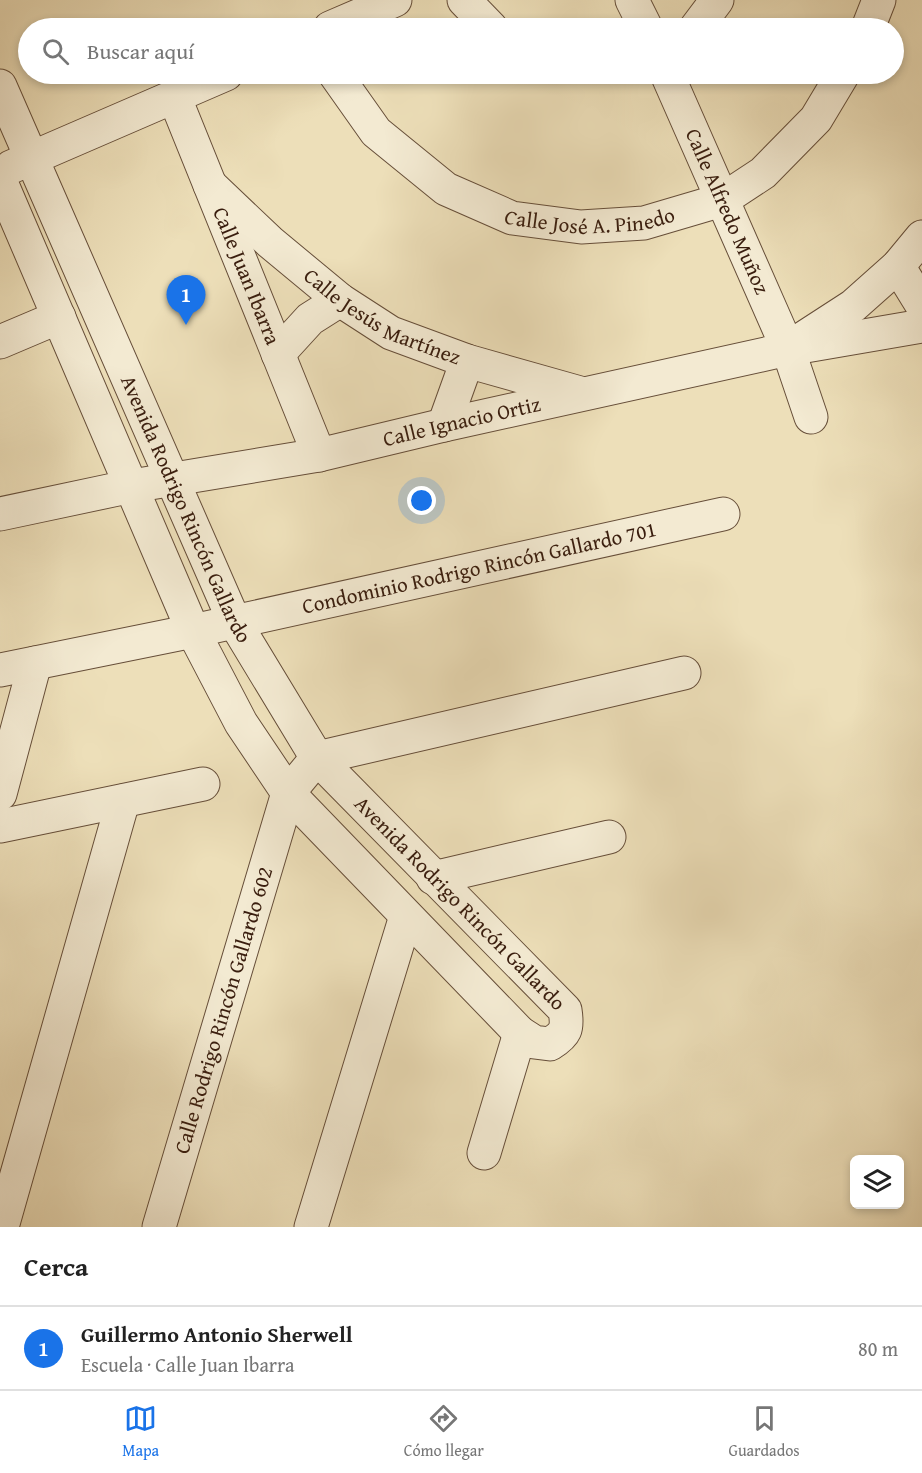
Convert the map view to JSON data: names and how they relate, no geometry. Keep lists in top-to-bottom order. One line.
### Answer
{"streets":{"street":["Calle José A. Pinedo","Calle Alfredo Muñoz","Calle Juan Ibarra","Calle Jesús Martínez","Calle Ignacio Ortiz","Avenida Rodrigo Rincón Gallardo","Condominio Rodrigo Rincón Gallardo 701","Calle Rodrigo Rincón Gallardo 602"]},"crossings":[["Calle José A. Pinedo","Calle Alfredo Muñoz"],["Calle Alfredo Muñoz","Calle Ignacio Ortiz"],["Calle Juan Ibarra","Calle Jesús Martínez"],["Calle Juan Ibarra","Calle Ignacio Ortiz"],["Calle Jesús Martínez","Calle Ignacio Ortiz"],["Calle Ignacio Ortiz","Avenida Rodrigo Rincón Gallardo"],["Avenida Rodrigo Rincón Gallardo","Condominio Rodrigo Rincón Gallardo 701"],["Avenida Rodrigo Rincón Gallardo","Calle Rodrigo Rincón Gallardo 602"]],"page":{"search":"Buscar aquí","pins":"1","heading":"Cerca","list":[{"mark":"1","name":"Guillermo Antonio Sherwell","note":"Escuela · Calle Juan Ibarra","value":"80 m"}],"nav":["Mapa","Cómo llegar","Guardados"]}}
